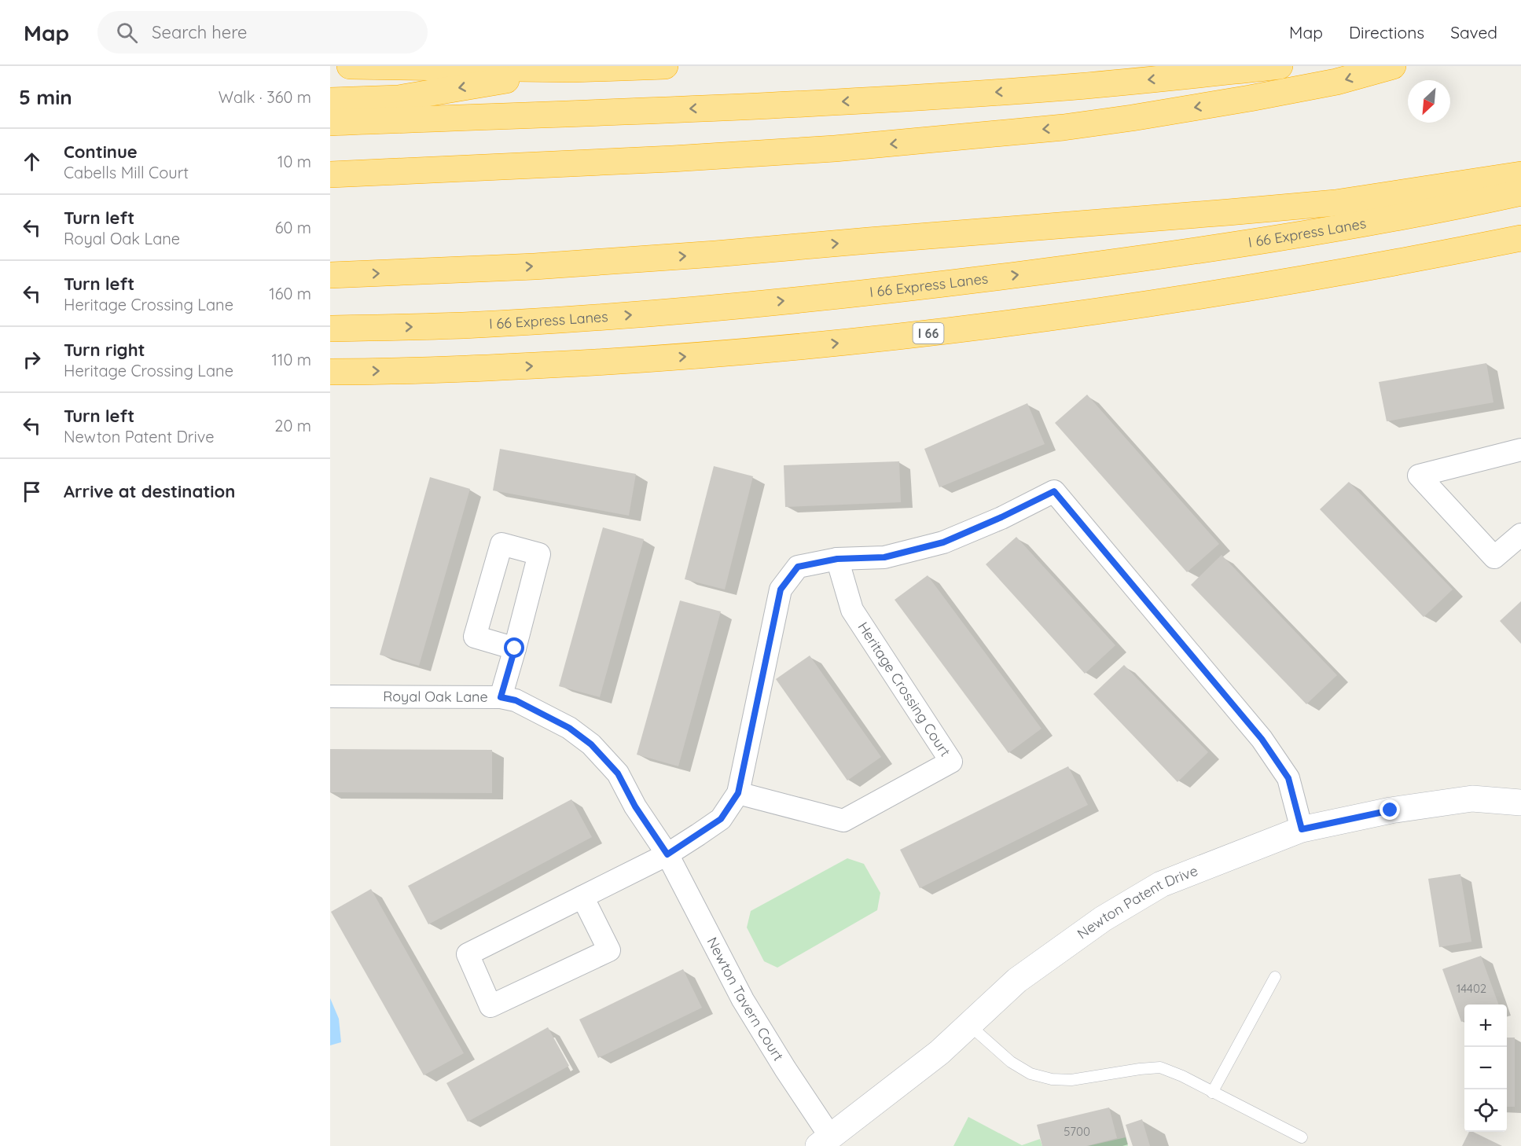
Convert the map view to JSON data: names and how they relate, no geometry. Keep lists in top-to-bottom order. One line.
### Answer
{"streets":{"highway":["I 66 Express Lanes","I 66"],"street":["Heritage Crossing Court","Royal Oak Lane","Newton Patent Drive","Newton Tavern Court"]},"crossings":[["Royal Oak Lane","Newton Tavern Court"],["Newton Patent Drive","Newton Tavern Court"]],"house_numbers":["14402","5700"],"north":"bottom left","page":{"header":"Map","search":"Search here","nav":["Map","Directions","Saved"],"heading":["5 min","Walk · 360 m"],"list":[["Continue","Cabells Mill Court","10 m"],["Turn left","Royal Oak Lane","60 m"],["Turn left","Heritage Crossing Lane","160 m"],["Turn right","Heritage Crossing Lane","110 m"],["Turn left","Newton Patent Drive","20 m"],"Arrive at destination"],"map_buttons":["+","−"]}}
